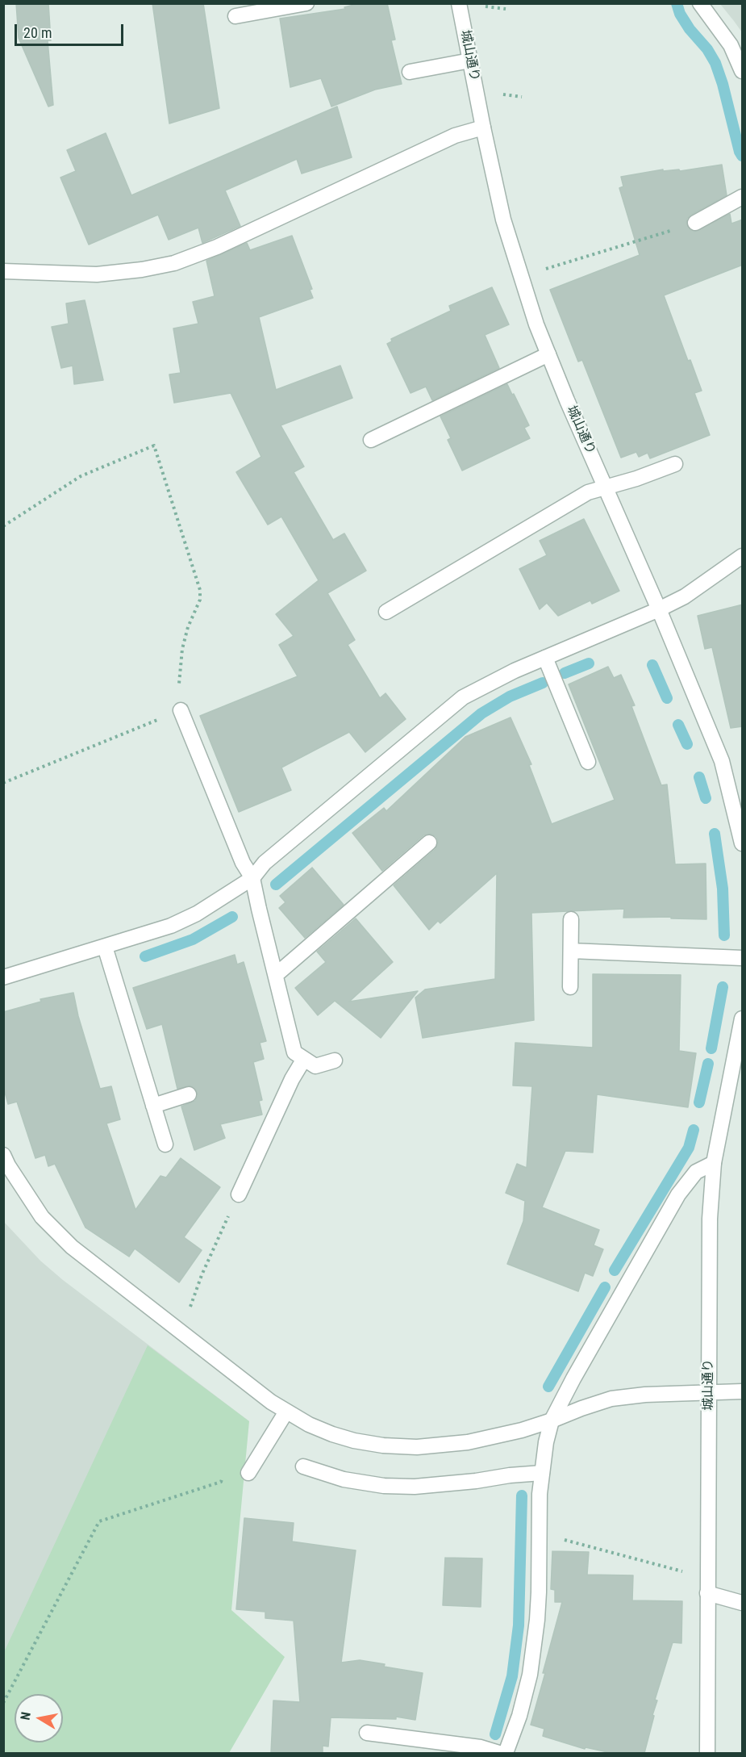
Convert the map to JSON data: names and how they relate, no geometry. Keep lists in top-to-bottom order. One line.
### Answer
{"streets":{"street":["城山通り"]},"scale_bar":"20 m","north":"left"}
